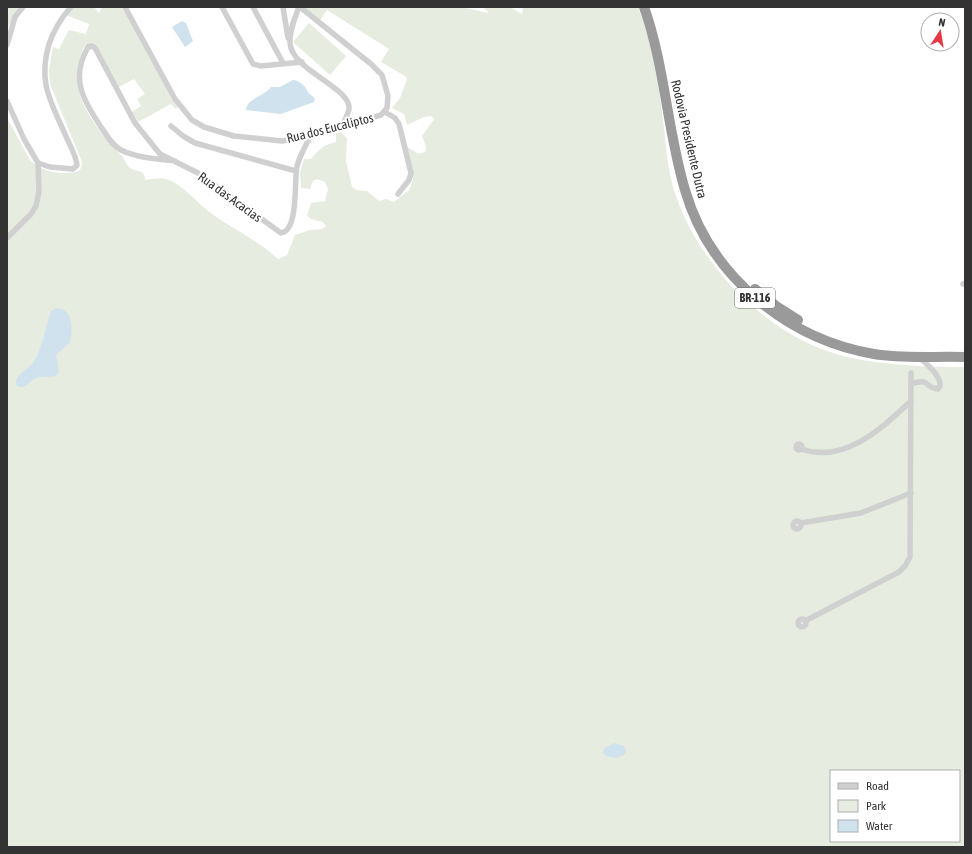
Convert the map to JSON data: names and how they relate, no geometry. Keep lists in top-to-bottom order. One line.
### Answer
{"streets":{"highway":["Rodovia Presidente Dutra","BR-116"],"street":["Rua dos Eucaliptos","Rua das Acacias"]},"legend":["Road","Park","Water"],"north":"top"}
